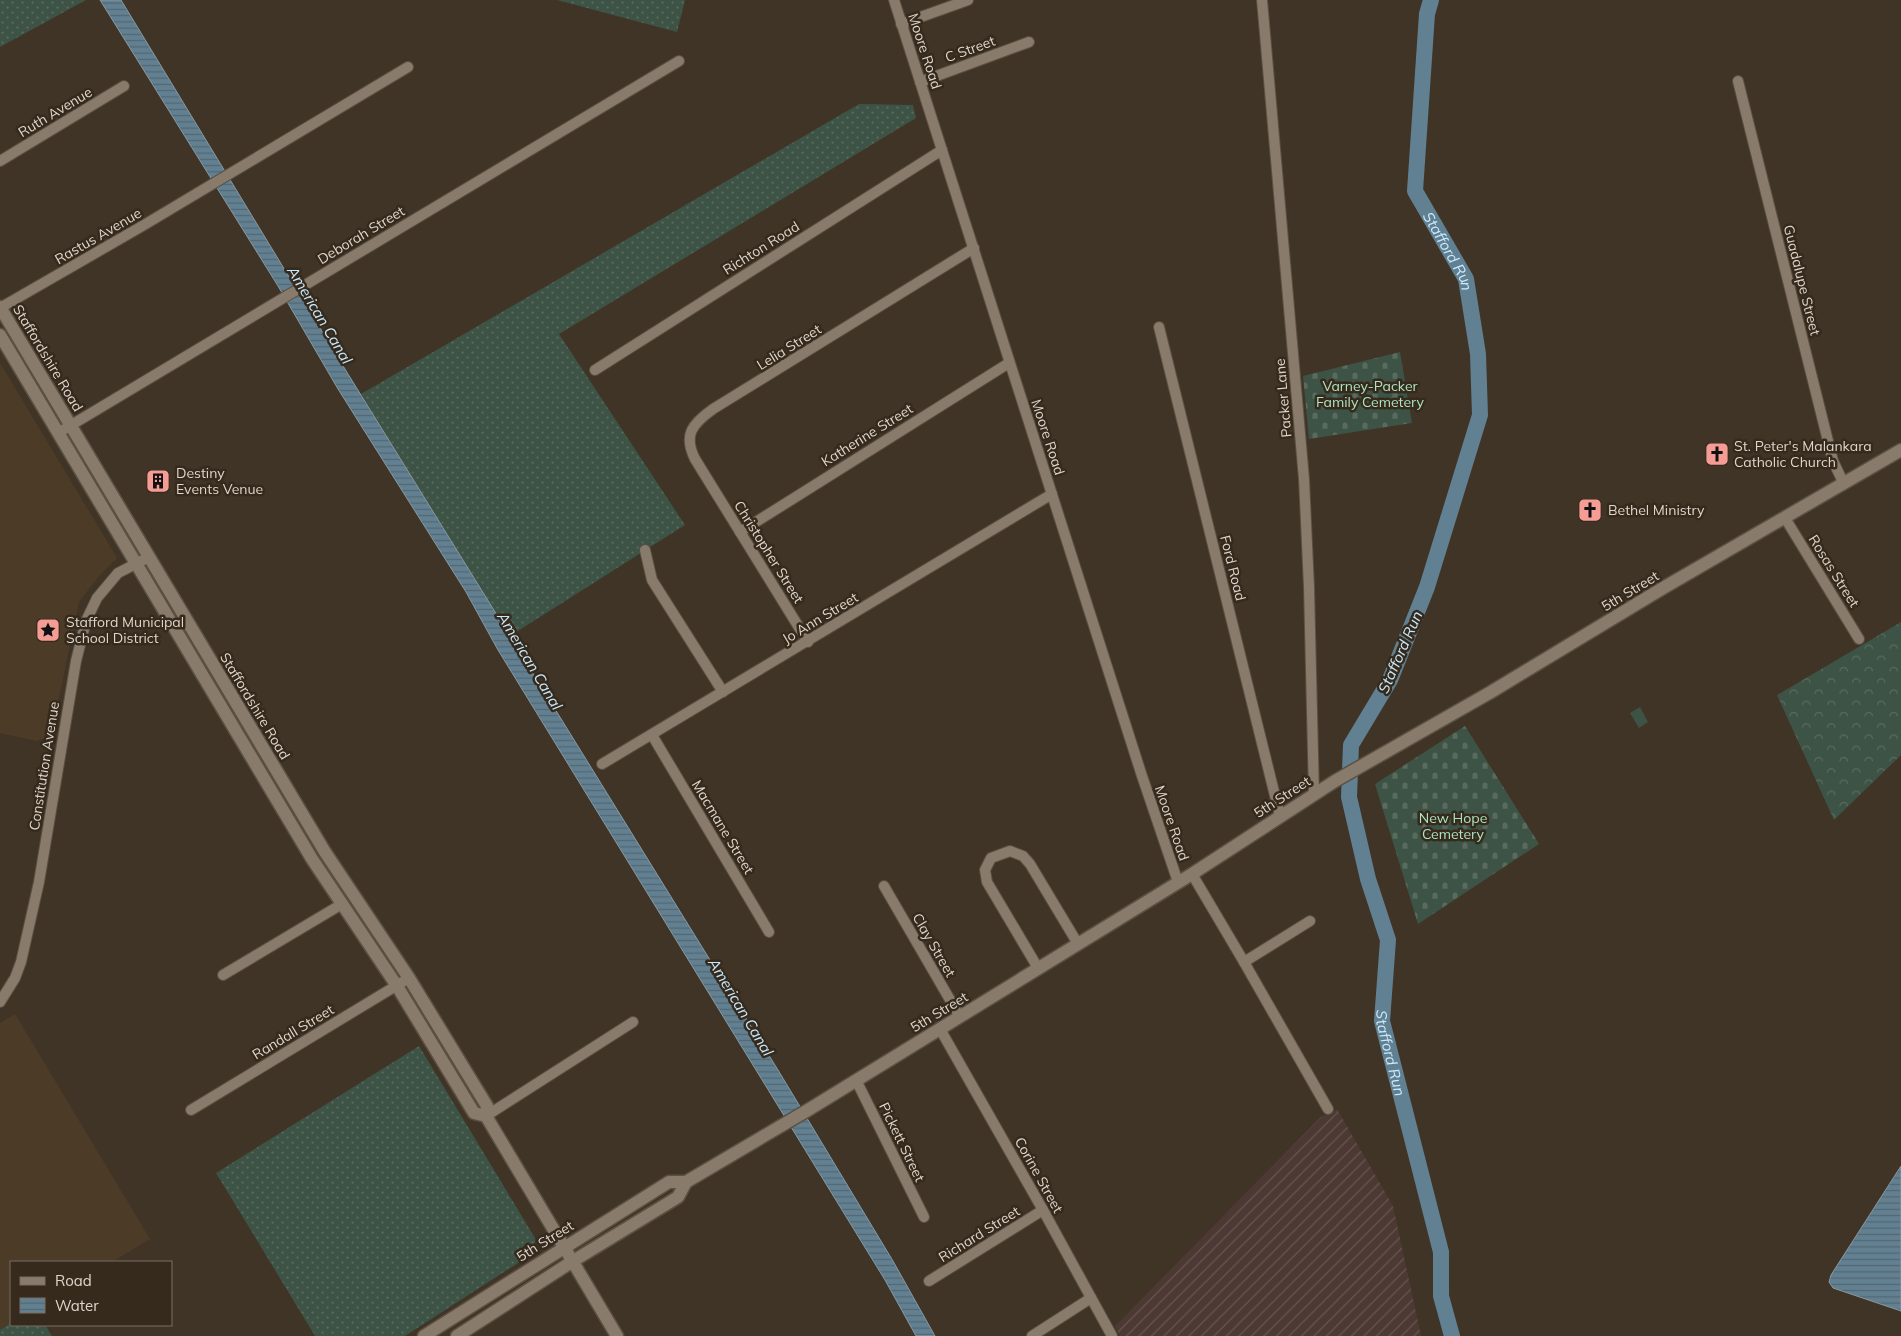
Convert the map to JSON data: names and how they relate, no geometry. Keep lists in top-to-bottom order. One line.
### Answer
{"streets":{"main road":["Staffordshire Road","5th Street"],"street":["C Street","Moore Road","Ruth Avenue","Deborah Street","Rastus Avenue","Richton Road","Guadalupe Street","Lelia Street","Packer Lane","Katherine Street","Christopher Street","Ford Road","Rosas Street","Jo Ann Street","Constitution Avenue","Macmane Street","Clay Street","Randall Street","Pickett Street","Corine Street","Richard Street"]},"crossings":[["C Street","Moore Road"],["Moore Road","Richton Road"],["Moore Road","Lelia Street"],["Moore Road","Katherine Street"],["Moore Road","5th Street"],["Moore Road","Jo Ann Street"],["Deborah Street","Staffordshire Road"],["Rastus Avenue","Staffordshire Road"],["Guadalupe Street","5th Street"],["Lelia Street","Christopher Street"],["Staffordshire Road","5th Street"],["Staffordshire Road","Constitution Avenue"],["Staffordshire Road","Randall Street"],["Packer Lane","5th Street"],["Katherine Street","Christopher Street"],["Christopher Street","Jo Ann Street"],["Ford Road","5th Street"],["Rosas Street","5th Street"],["5th Street","Clay Street"],["5th Street","Pickett Street"],["5th Street","Corine Street"],["Jo Ann Street","Macmane Street"],["Corine Street","Richard Street"]],"water":["Stafford Run","American Canal"],"parks":["Varney-Packer Family Cemetery","New Hope Cemetery"],"places":{"church":["St. Peter's Malankara Catholic Church","Bethel Ministry"],"building":["Destiny Events Venue"],"place":["Stafford Municipal School District"]},"legend":["Road","Water"]}
